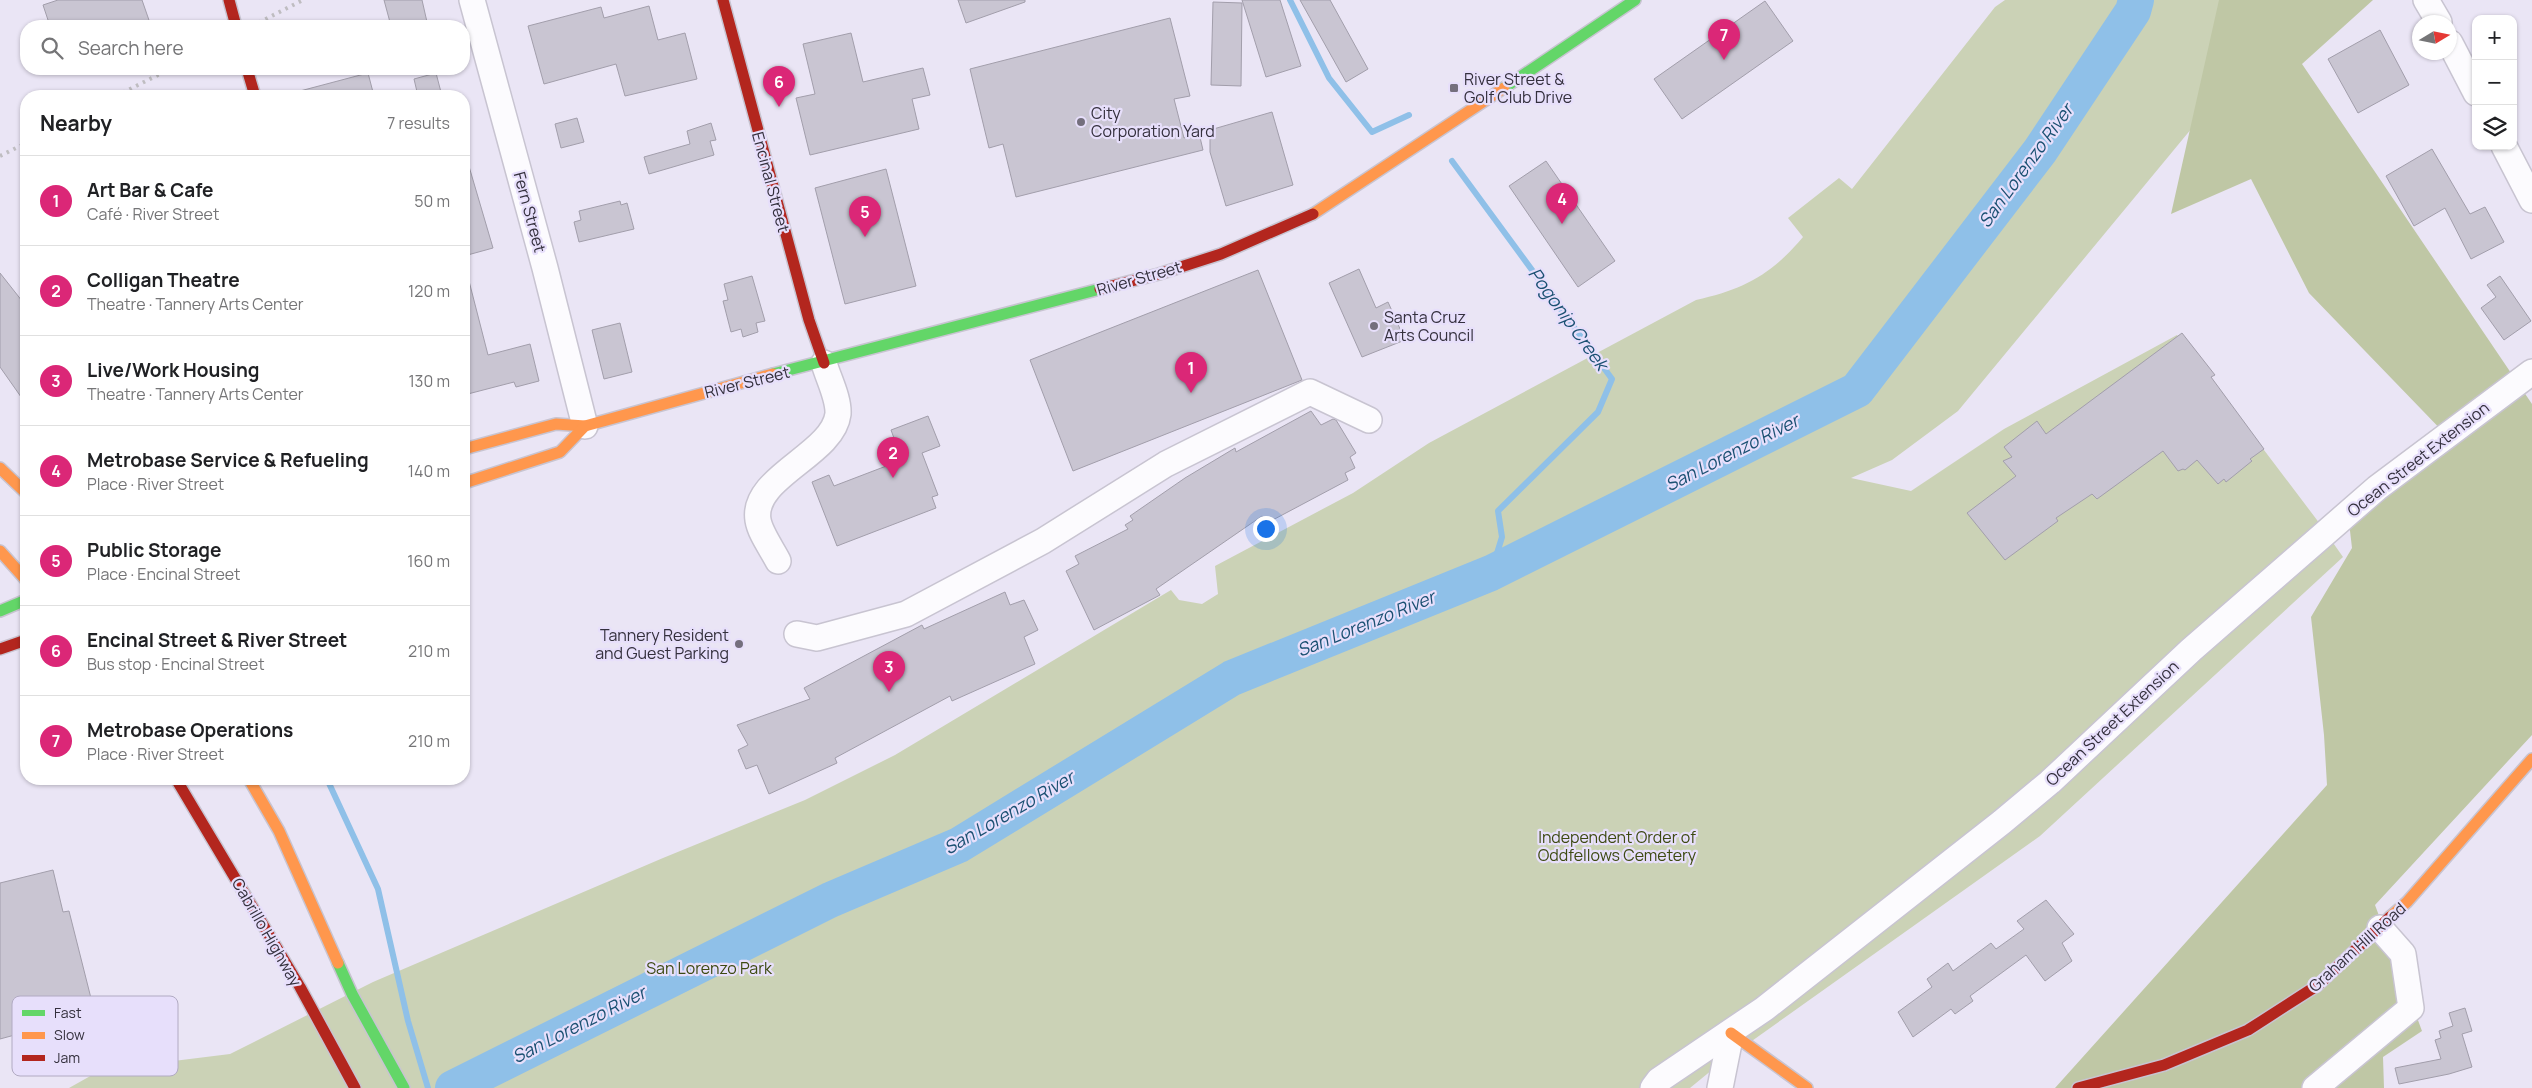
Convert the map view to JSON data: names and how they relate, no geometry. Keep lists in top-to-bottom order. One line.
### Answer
{"streets":{"main road":["Encinal Street","River Street","Cabrillo Highway","Graham Hill Road"],"street":["Fern Street","Ocean Street Extension"]},"crossings":[["Encinal Street","River Street"],["Fern Street","River Street"]],"water":["San Lorenzo River","Pogonip Creek"],"parks":["Independent Order of Oddfellows Cemetery","San Lorenzo Park"],"places":{"transit":["River Street & Golf Club Drive"],"other":["City Corporation Yard","Santa Cruz Arts Council","Tannery Resident and Guest Parking"]},"legend":["Fast","Slow","Jam"],"north":"right","page":{"map_buttons":["+","−"],"pins":["7","6","4","5","1","2","3"],"search":"Search here","heading":["Nearby","7 results"],"list":[{"mark":"1","name":"Art Bar & Cafe","note":"Café · River Street","value":"50 m"},{"mark":"2","name":"Colligan Theatre","note":"Theatre · Tannery Arts Center","value":"120 m"},{"mark":"3","name":"Live/Work Housing","note":"Theatre · Tannery Arts Center","value":"130 m"},{"mark":"4","name":"Metrobase Service & Refueling","note":"Place · River Street","value":"140 m"},{"mark":"5","name":"Public Storage","note":"Place · Encinal Street","value":"160 m"},{"mark":"6","name":"Encinal Street & River Street","note":"Bus stop · Encinal Street","value":"210 m"},{"mark":"7","name":"Metrobase Operations","note":"Place · River Street","value":"210 m"}]}}
